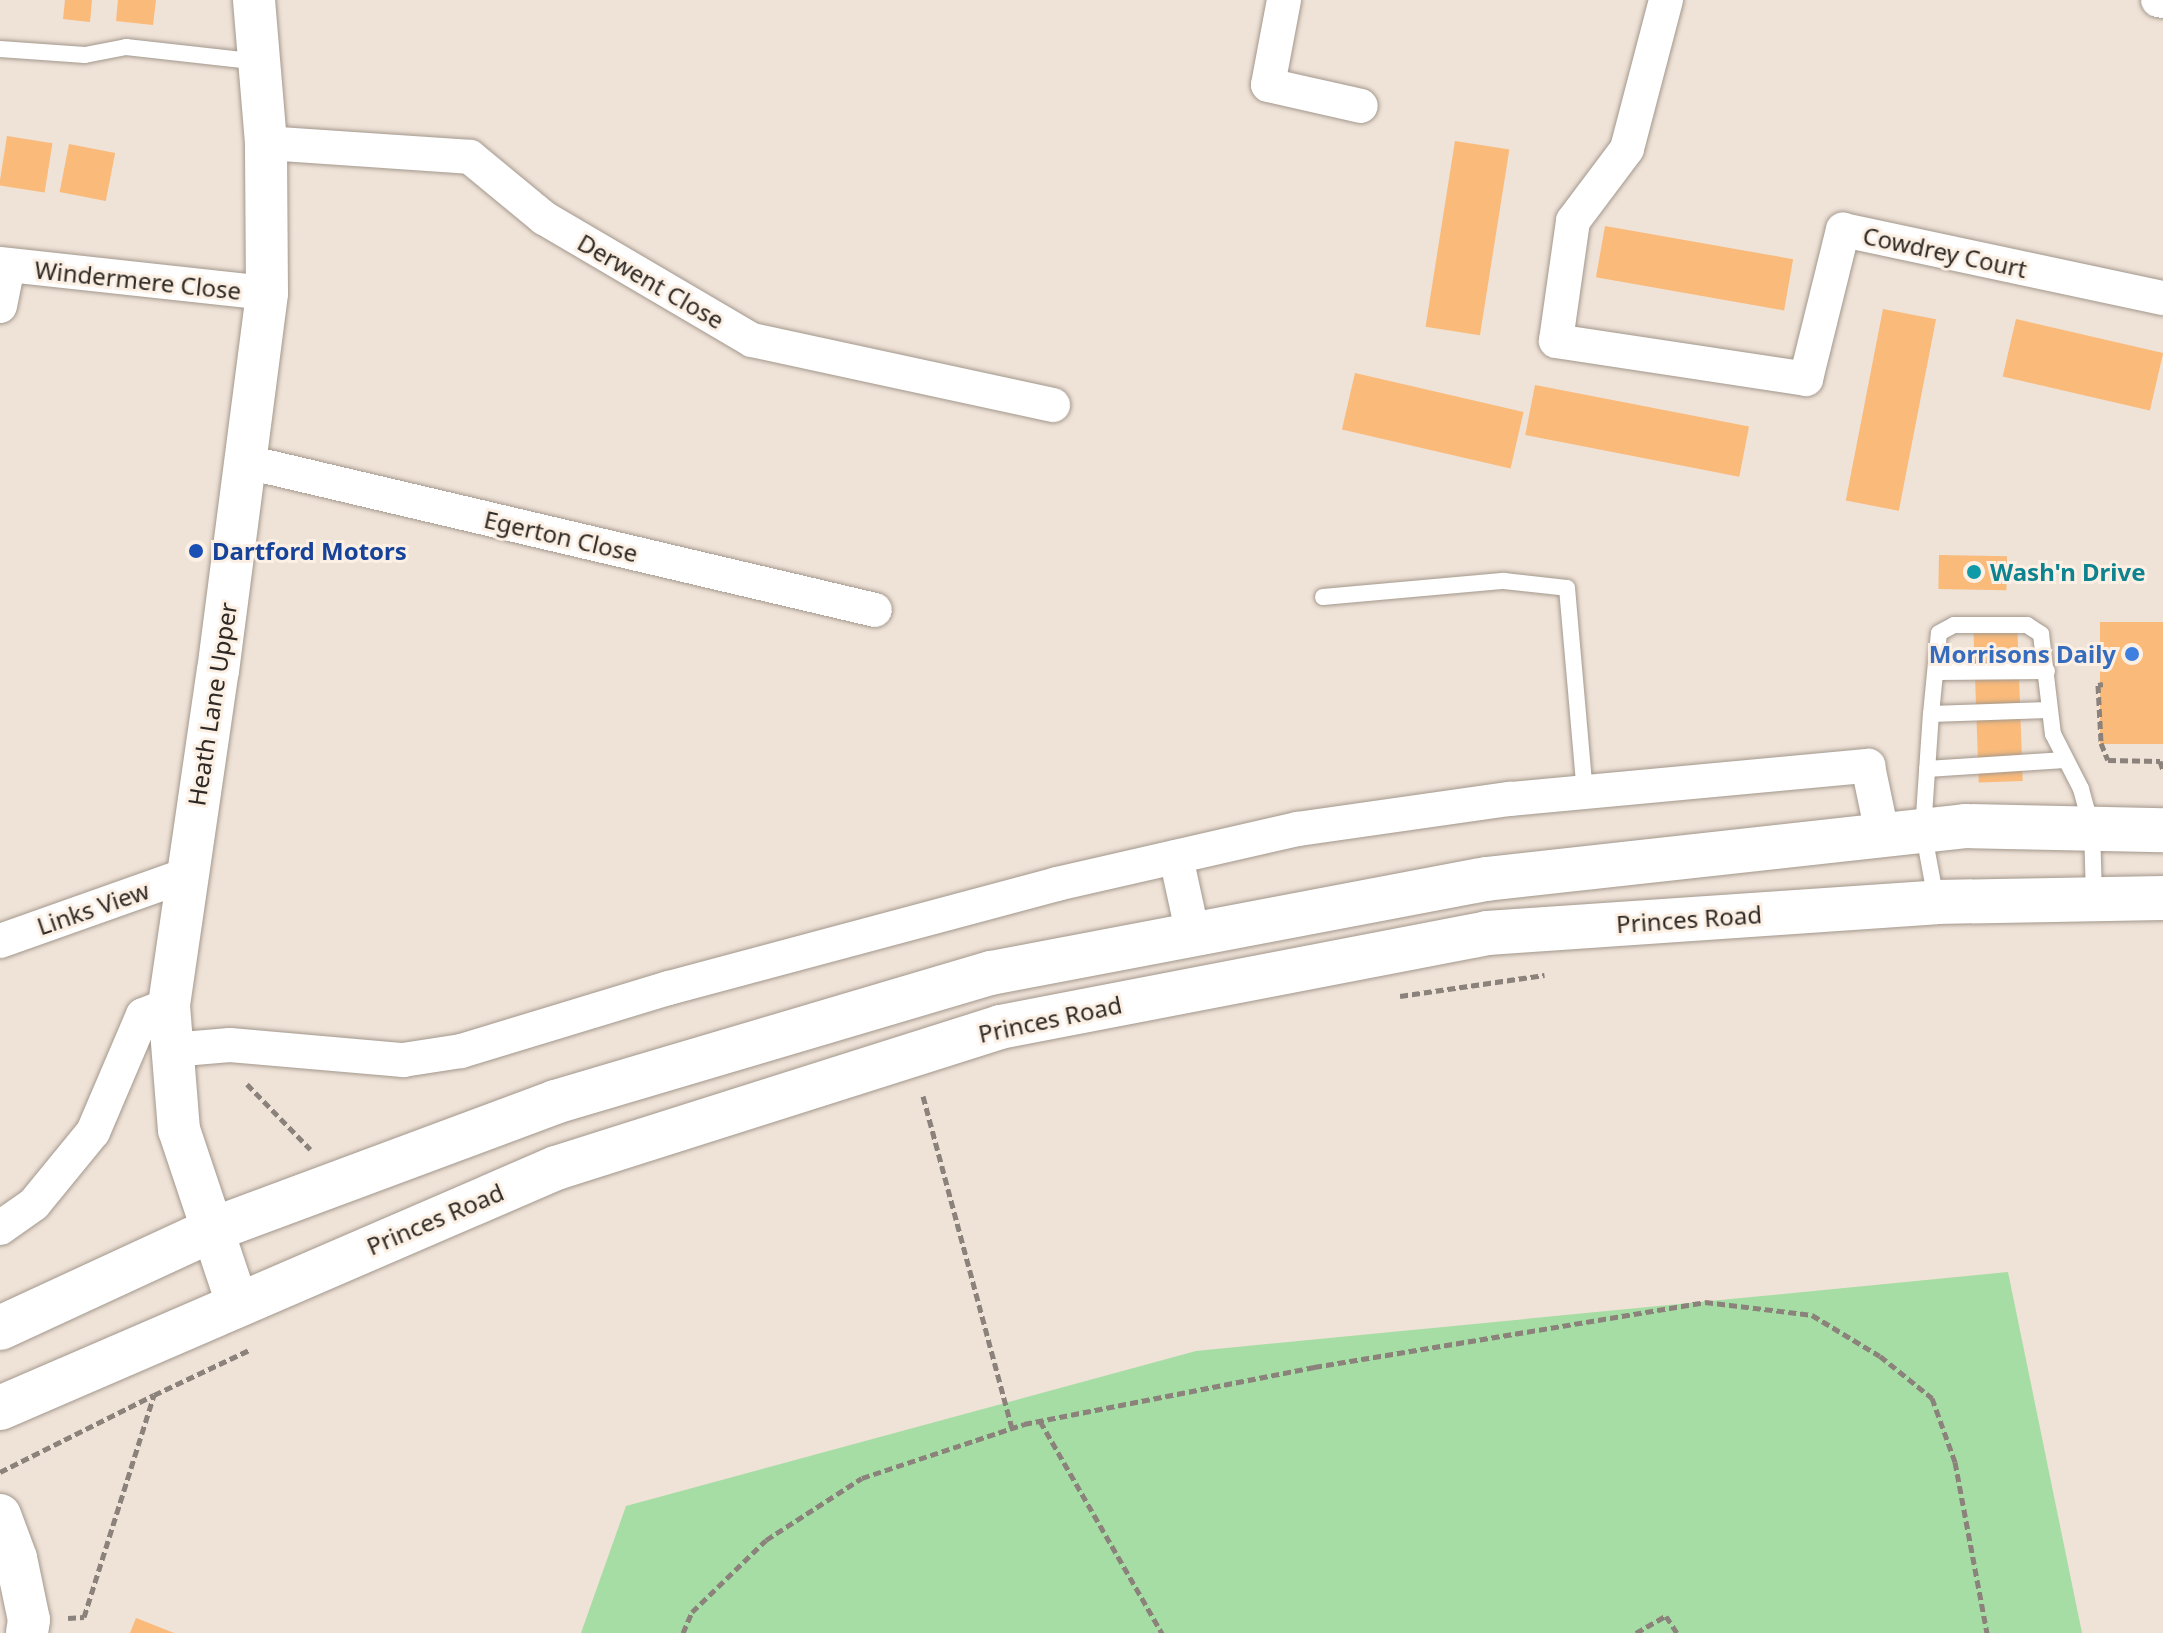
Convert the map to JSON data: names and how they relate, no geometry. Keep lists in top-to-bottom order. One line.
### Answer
{"streets":{"main road":["Princes Road"],"street":["Cowdrey Court","Windermere Close","Derwent Close","Egerton Close","Heath Lane Upper","Links View"]},"crossings":[["Windermere Close","Heath Lane Upper"],["Derwent Close","Heath Lane Upper"],["Egerton Close","Heath Lane Upper"],["Heath Lane Upper","Links View"],["Heath Lane Upper","Princes Road"]],"places":["Dartford Motors","Wash'n Drive","Morrisons Daily"]}
